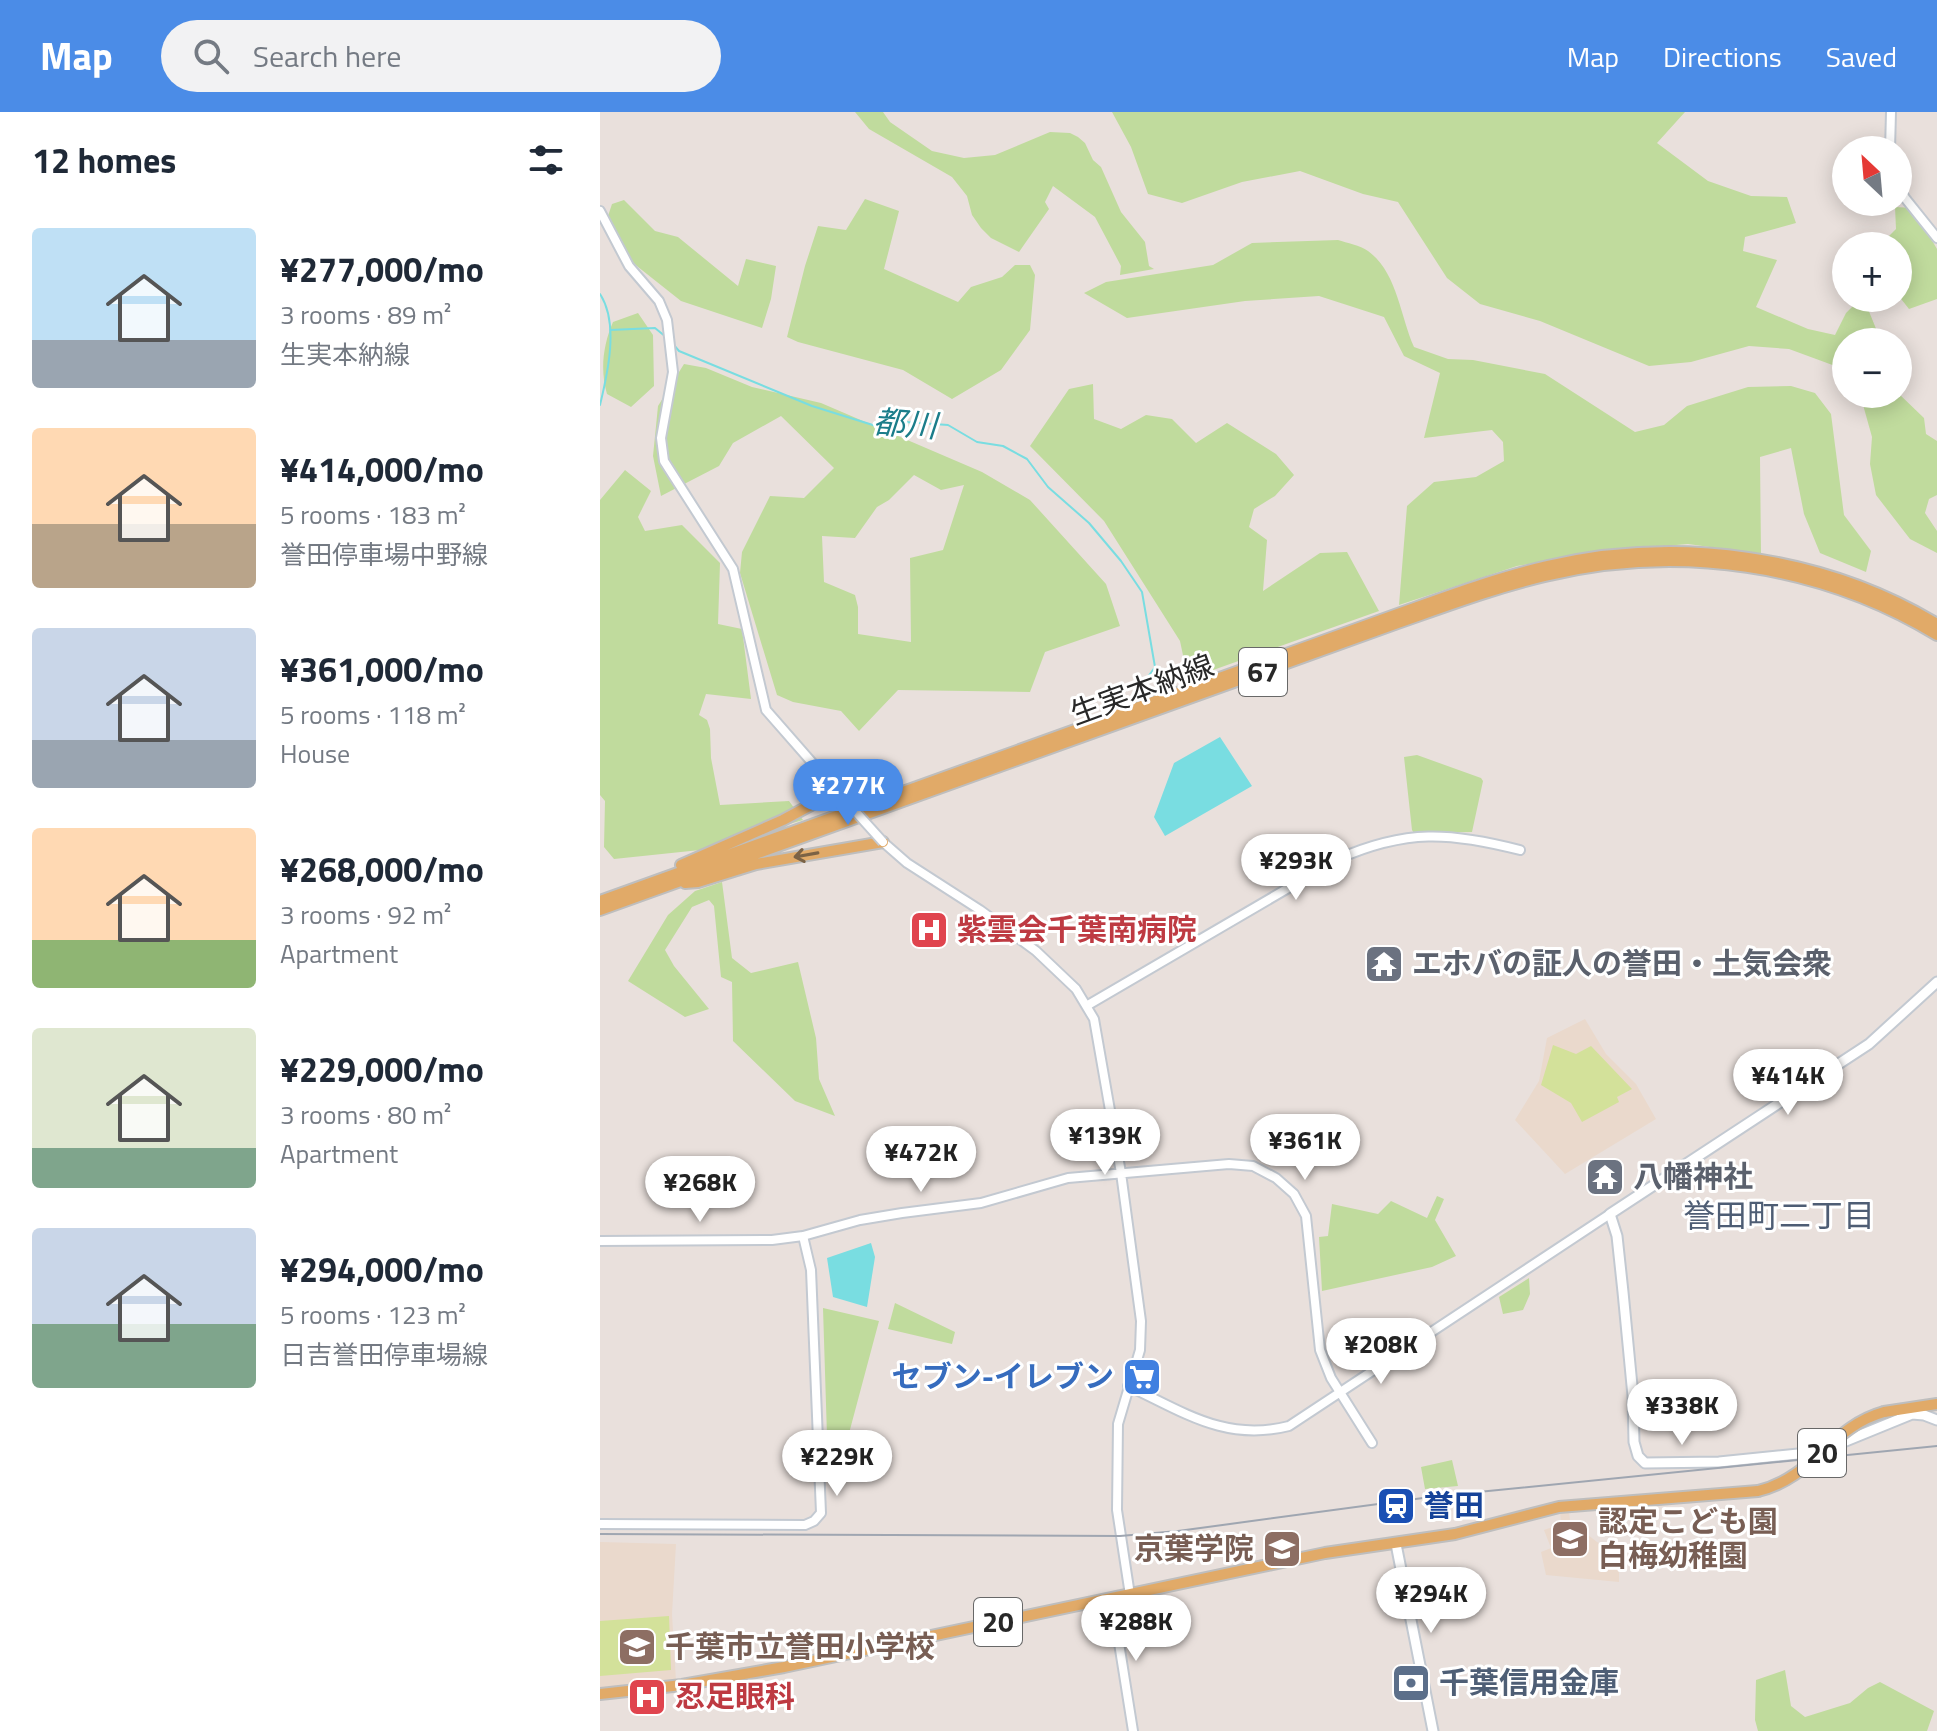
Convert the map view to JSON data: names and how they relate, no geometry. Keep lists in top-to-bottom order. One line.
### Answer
{"streets":{"main road":["67","生実本納線","20"]},"crossings":[["67","生実本納線"]],"districts":["誉田町二丁目"],"water":["都川"],"places":{"hospital":["紫雲会千葉南病院","忍足眼科"],"temple":["エホバの証人の誉田・土気会衆","八幡神社"],"supermarket":["セブン-イレブン"],"station":["誉田"],"school or university":["認定こども園 白梅幼稚園","京葉学院","千葉市立誉田小学校"],"bank":["千葉信用金庫"]},"north":"top left","page":{"header":"Map","search":"Search here","nav":["Map","Directions","Saved"],"heading":"12 homes","map_buttons":["+","−"],"list":[{"name":"¥277,000/mo","note":"3 rooms · 89 m² · 生実本納線"},{"name":"¥414,000/mo","note":"5 rooms · 183 m² · 誉田停車場中野線"},{"name":"¥361,000/mo","note":"5 rooms · 118 m² · House"},{"name":"¥268,000/mo","note":"3 rooms · 92 m² · Apartment"},{"name":"¥229,000/mo","note":"3 rooms · 80 m² · Apartment"},{"name":"¥294,000/mo","note":"5 rooms · 123 m² · 日吉誉田停車場線"}],"price":["¥277K","¥293K","¥414K","¥139K","¥361K","¥472K","¥268K","¥208K","¥338K","¥229K","¥294K","¥288K"]}}
